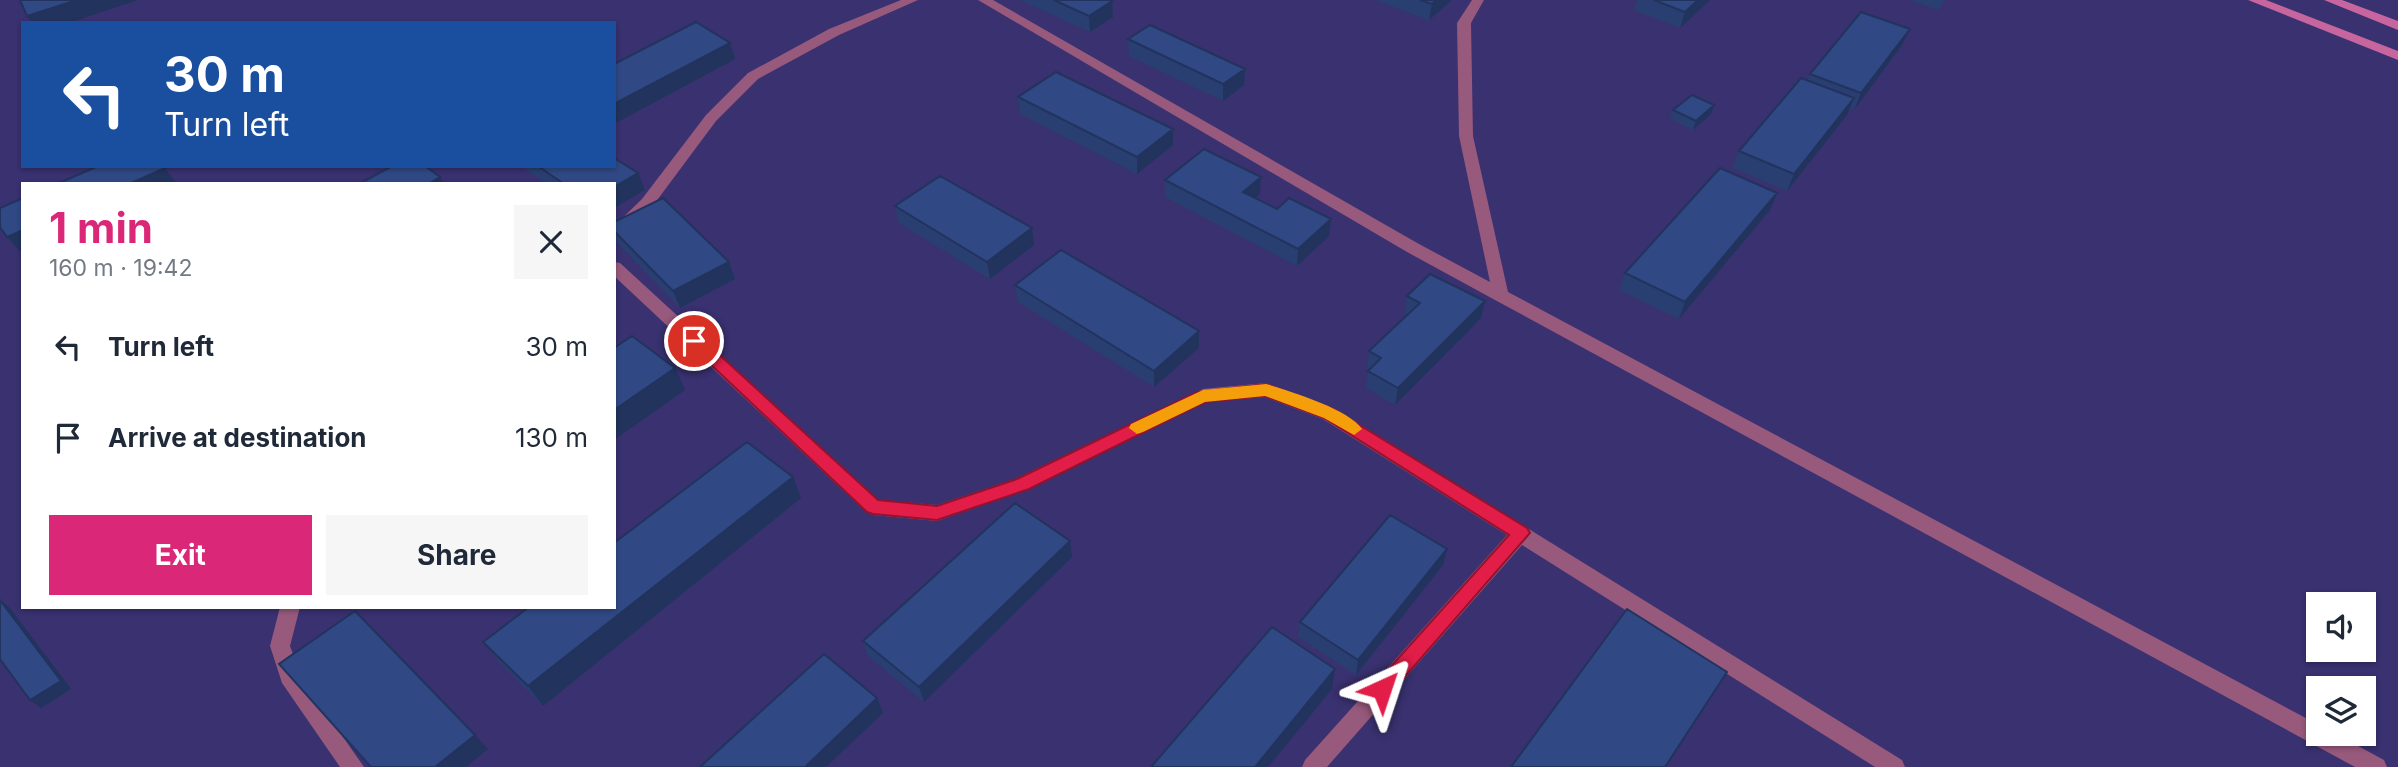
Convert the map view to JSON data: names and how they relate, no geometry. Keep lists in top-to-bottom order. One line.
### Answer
{"page":{"turn":["30 m","Turn left"],"heading":["1 min","160 m · 19:42"],"list":[{"name":"Turn left","value":"30 m"},{"name":"Arrive at destination","value":"130 m"}],"buttons":["Exit","Share"]}}
